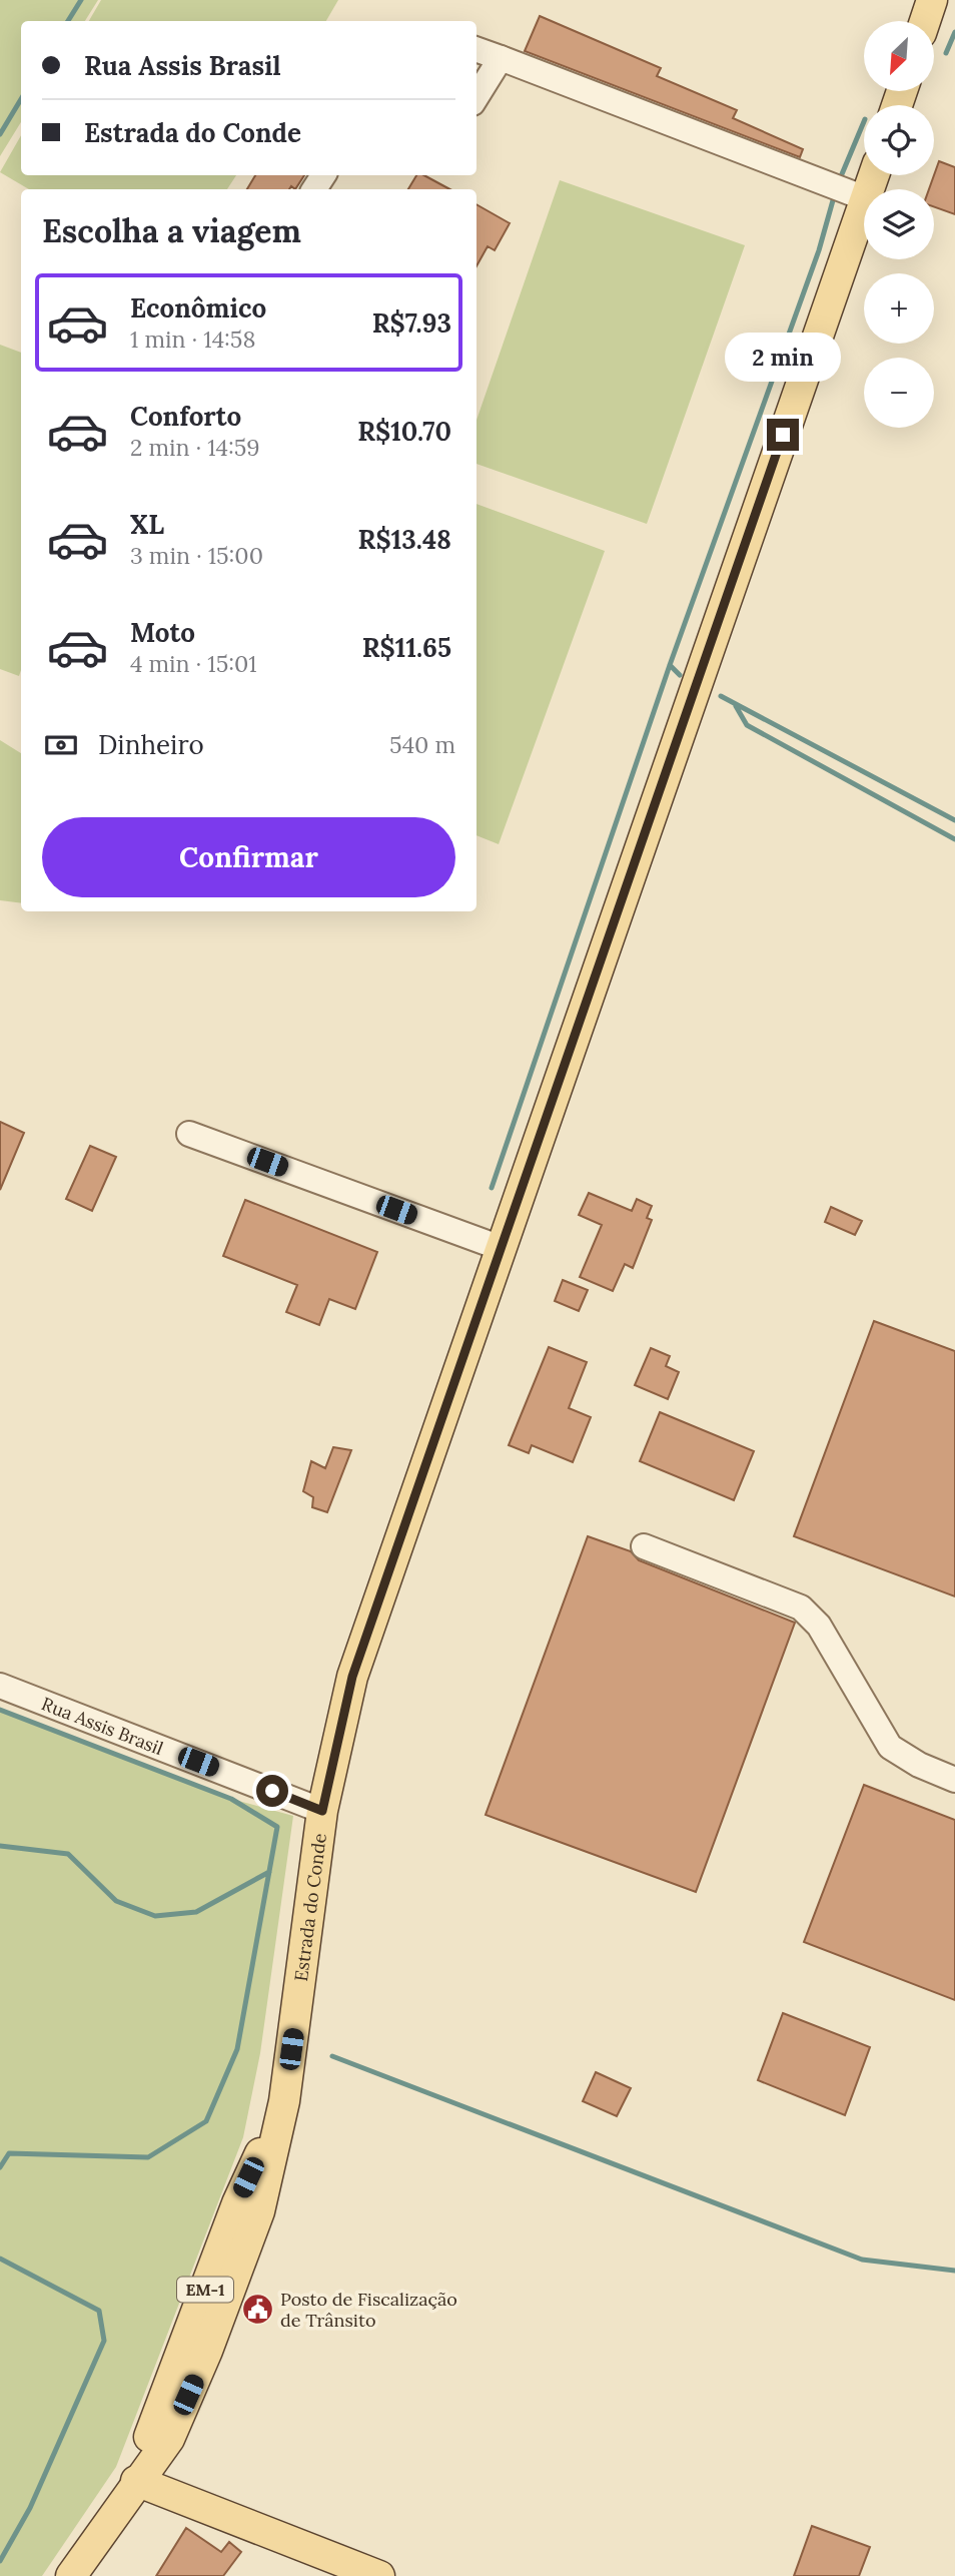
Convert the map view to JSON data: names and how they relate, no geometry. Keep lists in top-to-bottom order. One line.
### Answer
{"streets":{"main road":["Estrada do Conde","EM-1"],"street":["Rua Assis Brasil"]},"crossings":[["Rua Assis Brasil","Estrada do Conde"]],"places":{"public building":["Posto de Fiscalização de Trânsito"]},"north":"bottom left","page":{"map_buttons":["+","−"],"banner":["Rua Assis Brasil","Estrada do Conde"],"heading":"Escolha a viagem","list":[{"name":"Econômico","note":"1 min · 14:58","value":"R$7.93"},{"name":"Conforto","note":"2 min · 14:59","value":"R$10.70"},{"name":"XL","note":"3 min · 15:00","value":"R$13.48"},{"name":"Moto","note":"4 min · 15:01","value":"R$11.65"}],"bubble":"2 min","pay":["Dinheiro","540 m"],"buttons":"Confirmar"}}
